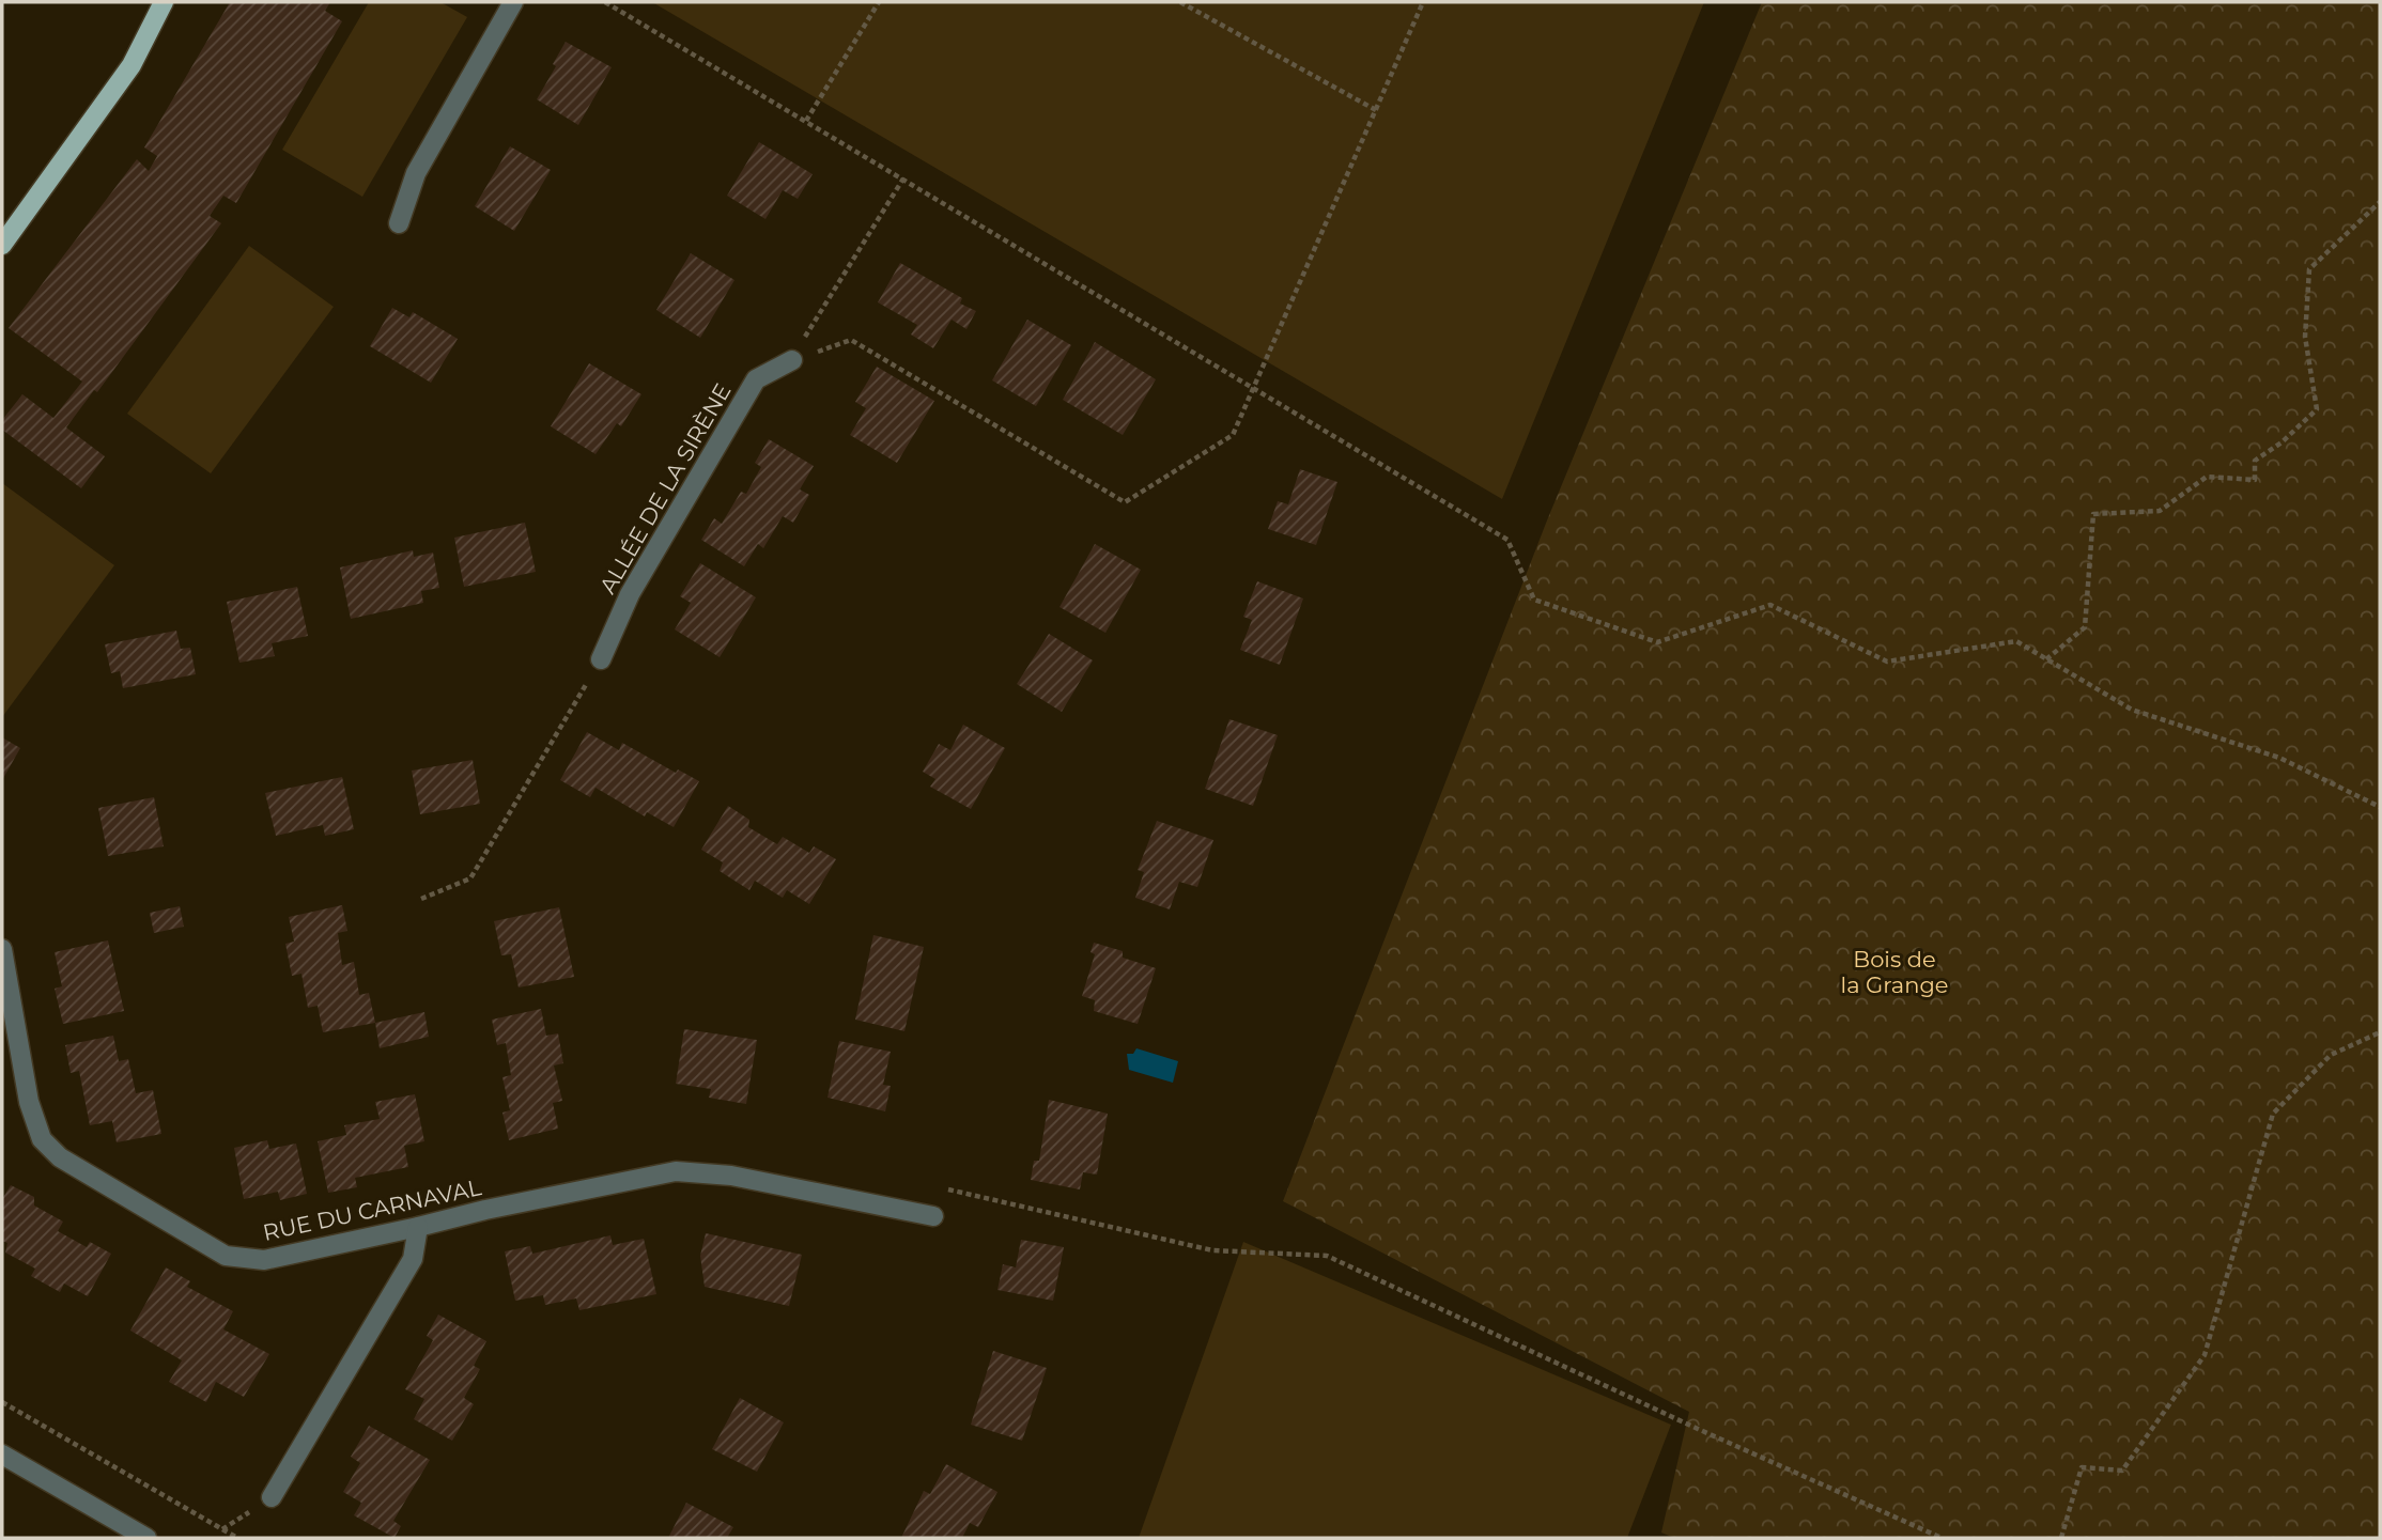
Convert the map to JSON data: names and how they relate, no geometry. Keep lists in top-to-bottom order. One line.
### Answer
{"streets":{"street":["ALLÉE DE LA SIRÈNE","RUE DU CARNAVAL"]},"parks":["Bois de la Grange"]}
